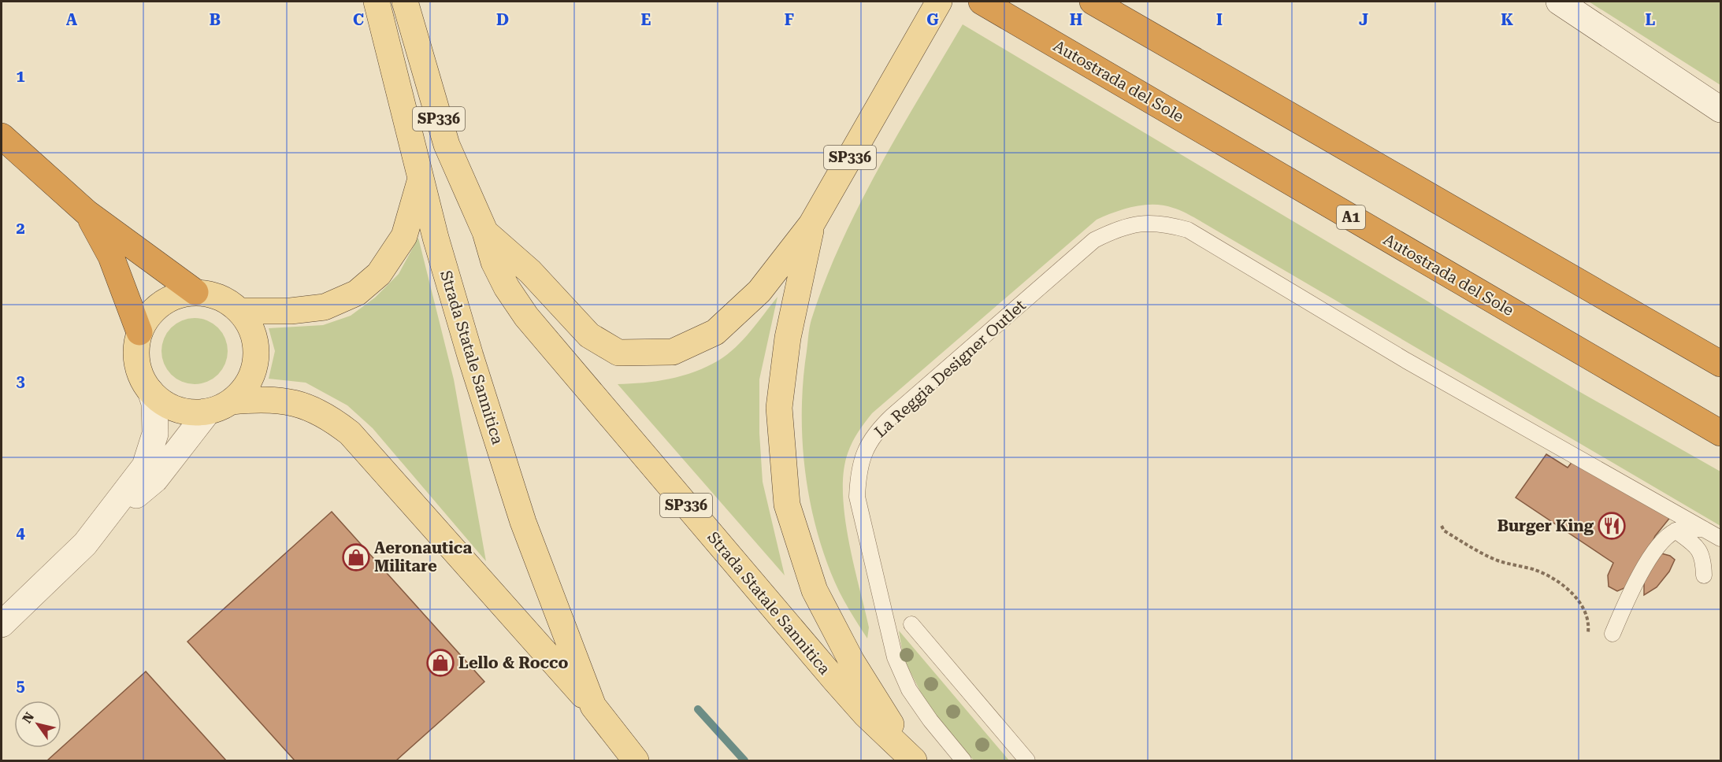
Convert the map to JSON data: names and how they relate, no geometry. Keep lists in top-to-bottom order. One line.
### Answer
{"streets":{"highway":["Autostrada del Sole","A1"],"main road":["SP336","Strada Statale Sannitica"],"lane":["La Reggia Designer Outlet"]},"places":{"restaurant":["Burger King"],"shop":["Aeronautica Militare","Lello & Rocco"]},"north":"top left","grid":{"columns":["A","B","C","D","E","F","G","H","I","J","K","L"],"rows":["1","2","3","4","5"]}}
